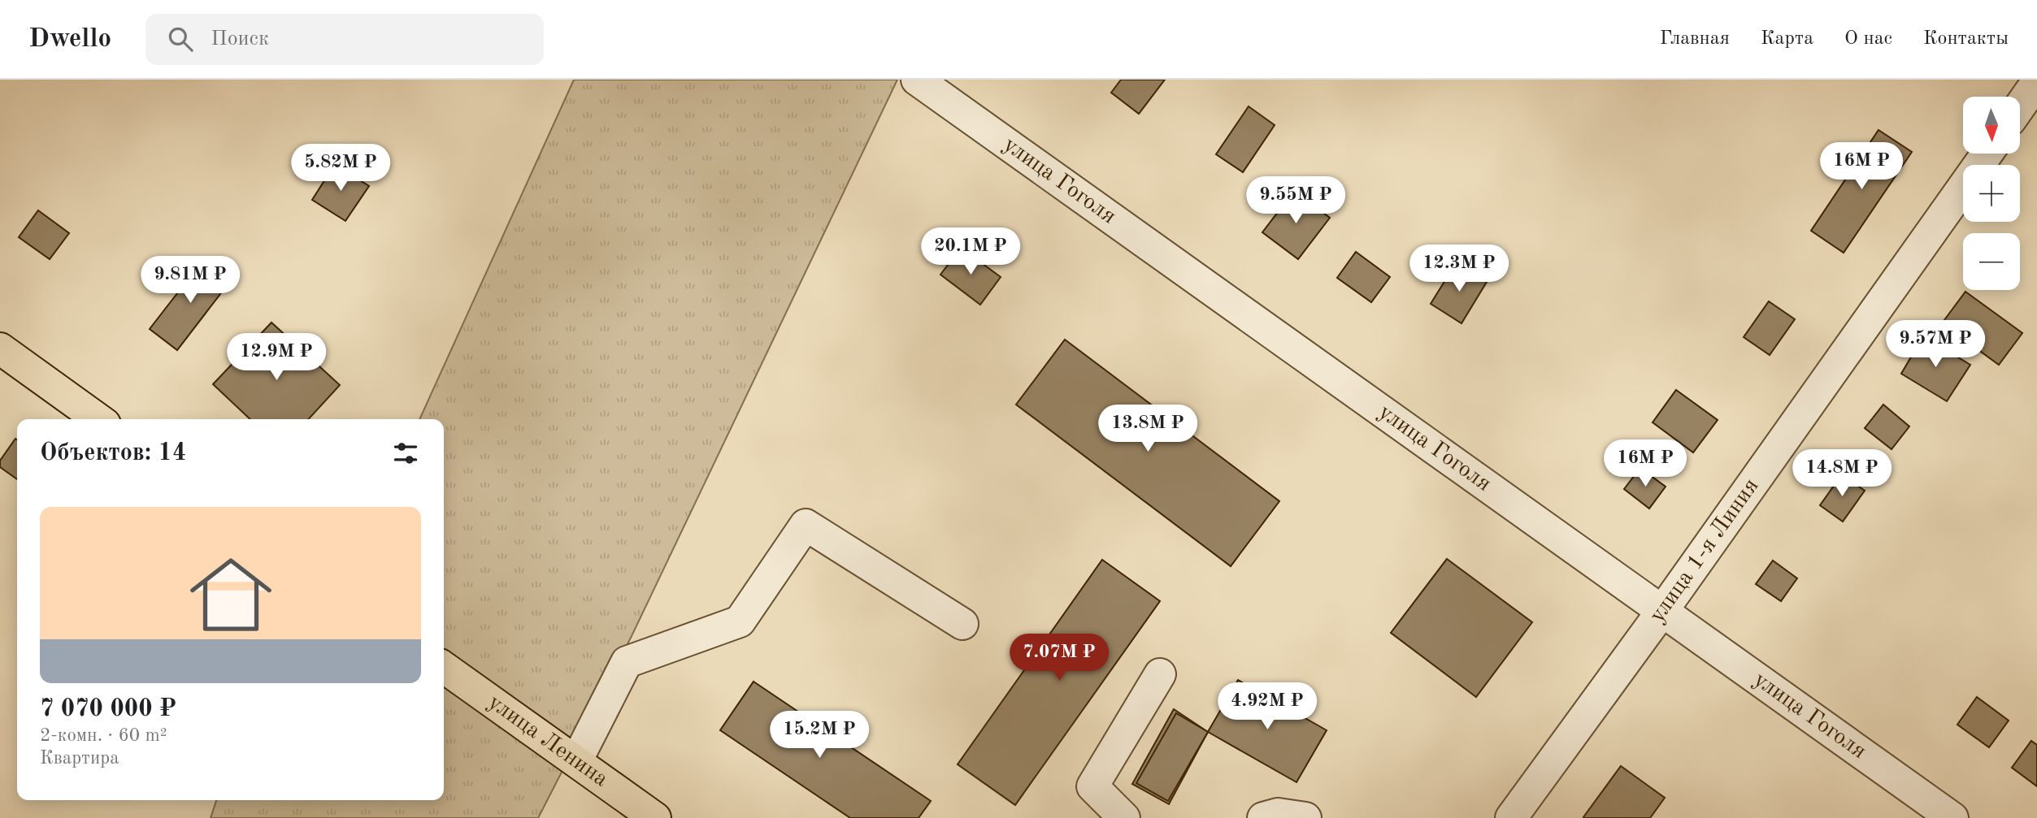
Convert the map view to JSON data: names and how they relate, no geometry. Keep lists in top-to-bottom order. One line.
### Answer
{"streets":{"main road":["улица Ленина"],"street":["улица Гоголя","улица 1-я Линия"]},"crossings":[["улица Гоголя","улица 1-я Линия"]],"north":"bottom","page":{"header":"Dwello","search":"Поиск","nav":["Главная","Карта","О нас","Контакты"],"map_buttons":["+","−"],"price":["16M ₽","5.82M ₽","9.55M ₽","20.1M ₽","12.3M ₽","9.81M ₽","9.57M ₽","12.9M ₽","13.8M ₽","16M ₽","14.8M ₽","7.07M ₽","4.92M ₽","15.2M ₽"],"heading":"Объектов: 14","list":[{"name":"7 070 000 ₽","note":"2-комн. · 60 m² · Квартира"}]}}
